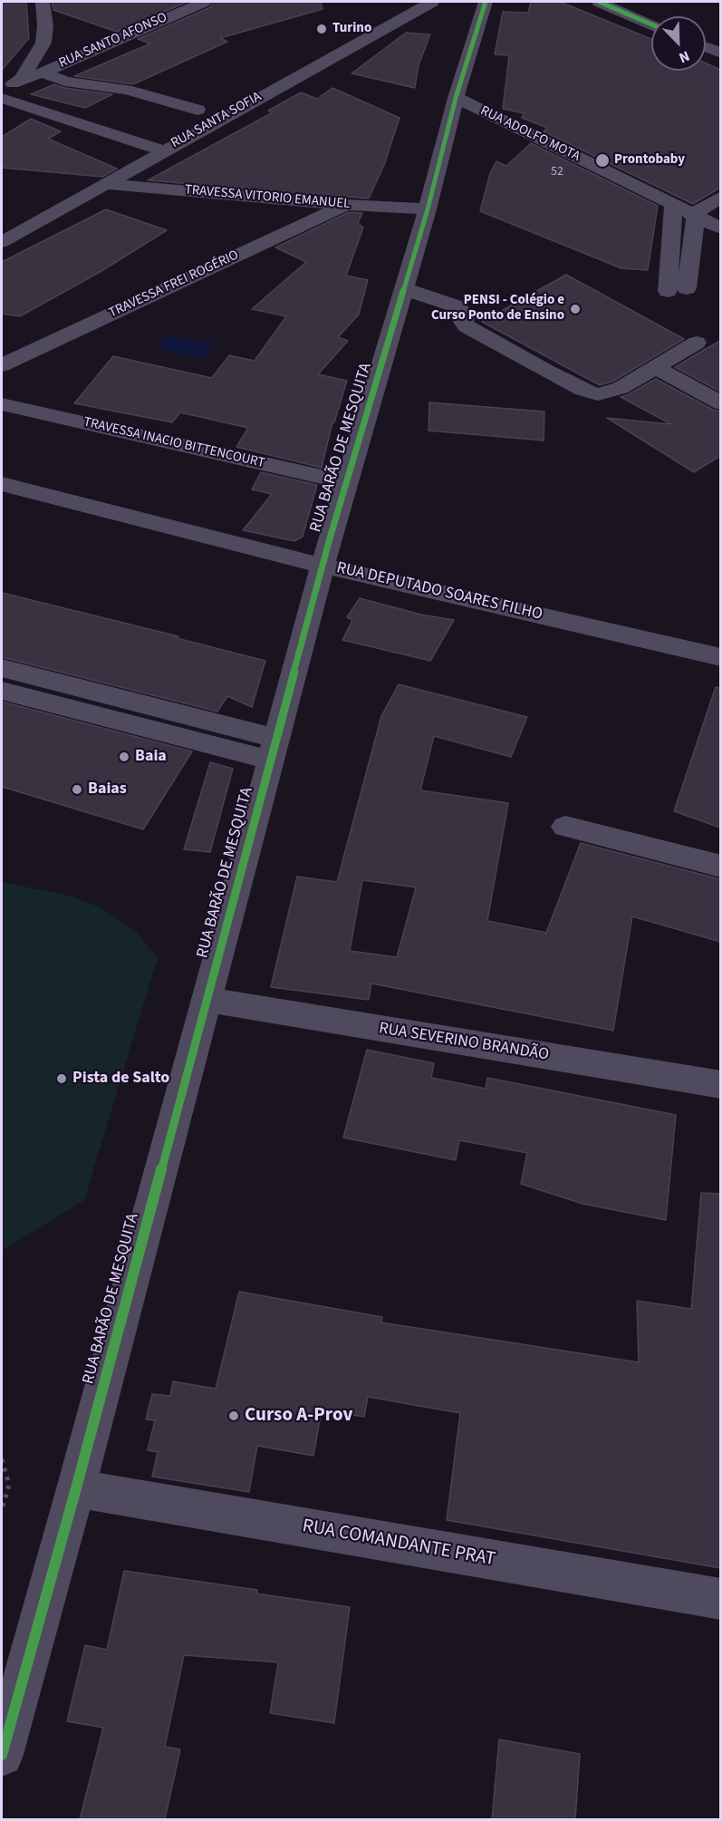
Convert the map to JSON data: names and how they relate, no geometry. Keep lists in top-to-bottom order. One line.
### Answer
{"streets":{"street":["RUA SANTO AFONSO","RUA SANTA SOFIA","RUA ADOLFO MOTA","TRAVESSA VITORIO EMANUEL","TRAVESSA FREI ROGÉRIO","TRAVESSA INACIO BITTENCOURT","RUA BARÃO DE MESQUITA","RUA DEPUTADO SOARES FILHO","RUA SEVERINO BRANDÃO","RUA COMANDANTE PRAT"]},"crossings":[["RUA SANTA SOFIA","TRAVESSA VITORIO EMANUEL"],["RUA ADOLFO MOTA","RUA BARÃO DE MESQUITA"],["TRAVESSA VITORIO EMANUEL","TRAVESSA FREI ROGÉRIO"],["TRAVESSA VITORIO EMANUEL","RUA BARÃO DE MESQUITA"],["TRAVESSA INACIO BITTENCOURT","RUA BARÃO DE MESQUITA"],["RUA BARÃO DE MESQUITA","RUA DEPUTADO SOARES FILHO"],["RUA BARÃO DE MESQUITA","RUA SEVERINO BRANDÃO"],["RUA BARÃO DE MESQUITA","RUA COMANDANTE PRAT"]],"places":["Turino","Prontobaby","PENSI - Colégio e Curso Ponto de Ensino","Baia","Baias","Pista de Salto","Curso A-Prov"],"house_numbers":["52"],"north":"bottom right"}
